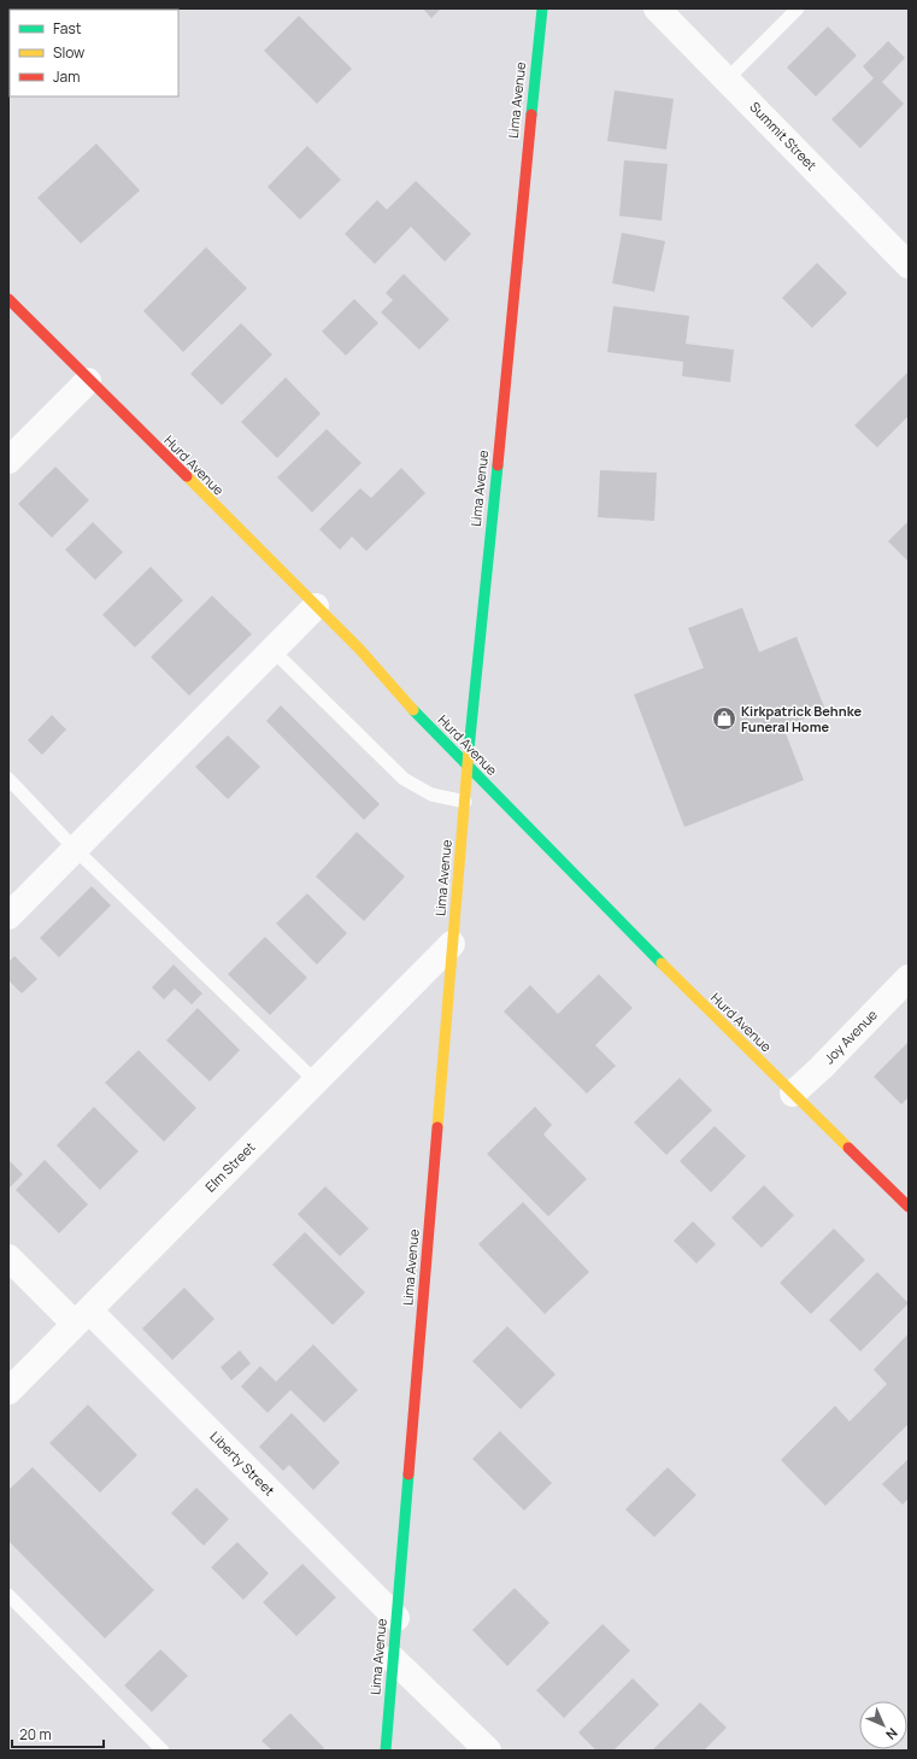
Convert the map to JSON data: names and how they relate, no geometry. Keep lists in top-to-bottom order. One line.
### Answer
{"streets":{"main road":["Lima Avenue","Hurd Avenue"],"street":["Summit Street","Joy Avenue","Elm Street","Liberty Street"]},"crossings":[["Lima Avenue","Hurd Avenue"],["Lima Avenue","Elm Street"],["Lima Avenue","Liberty Street"],["Hurd Avenue","Joy Avenue"],["Elm Street","Liberty Street"]],"places":{"shop":["Kirkpatrick Behnke Funeral Home"]},"legend":["Fast","Slow","Jam"],"scale_bar":"20 m","north":"bottom right"}
